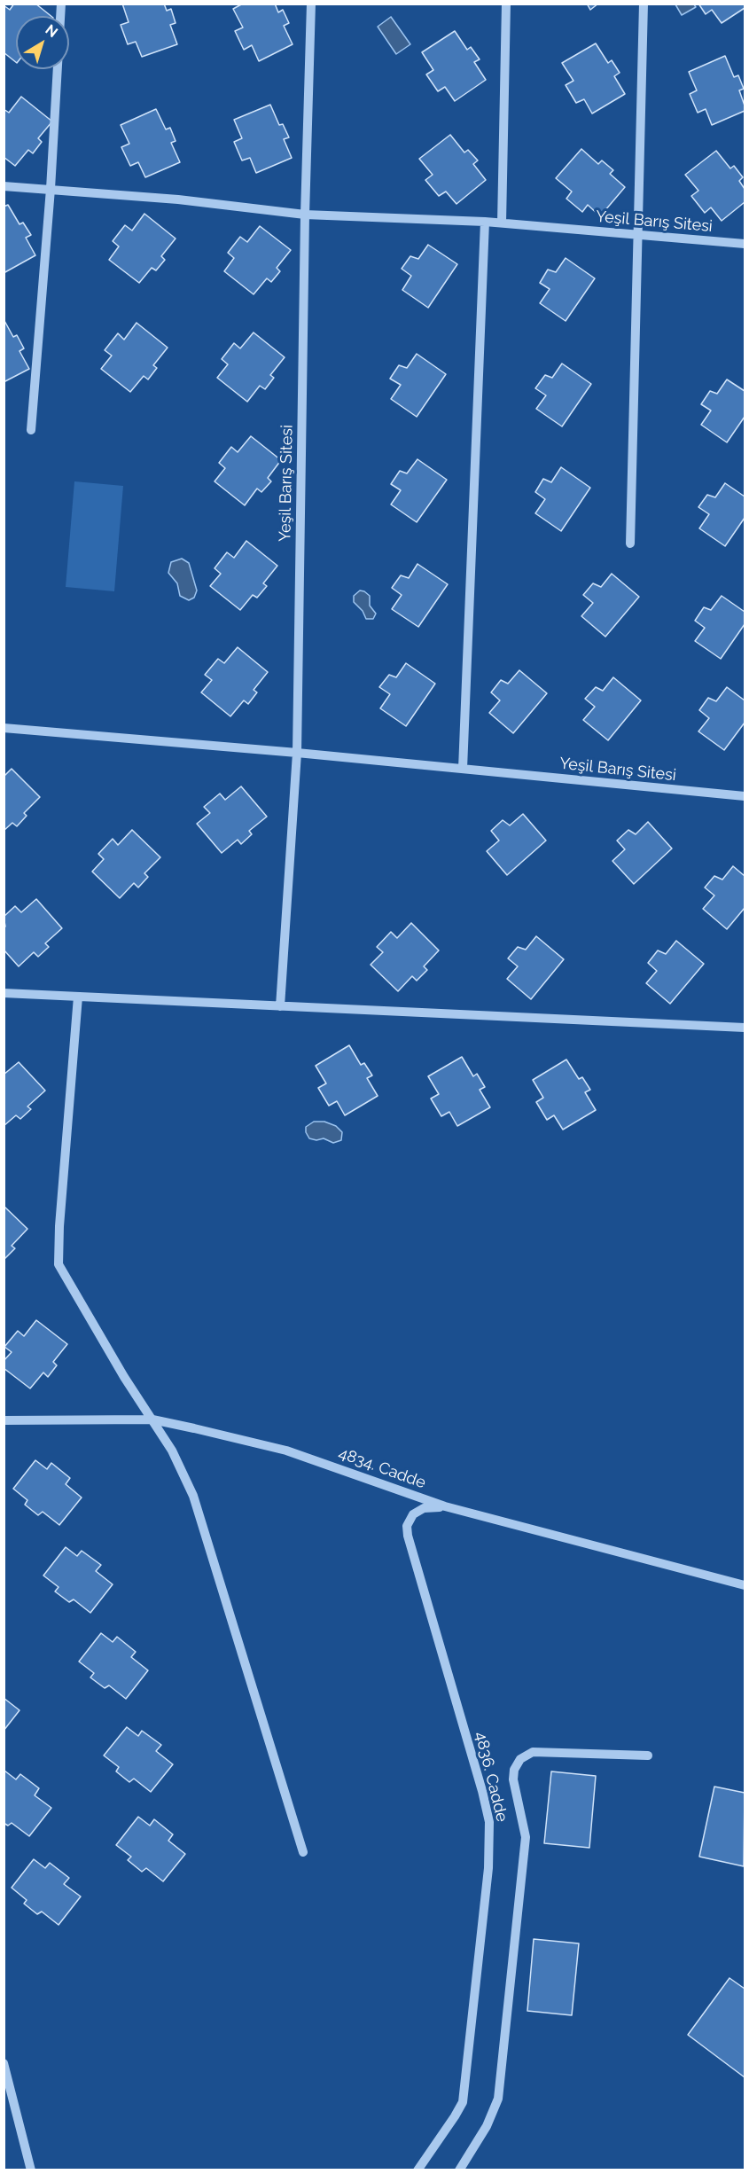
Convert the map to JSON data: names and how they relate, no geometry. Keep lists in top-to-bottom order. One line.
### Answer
{"streets":{"street":["Yeşil Barış Sitesi","4834. Cadde","4836. Cadde"]},"crossings":[["4834. Cadde","4836. Cadde"]],"north":"top right"}
